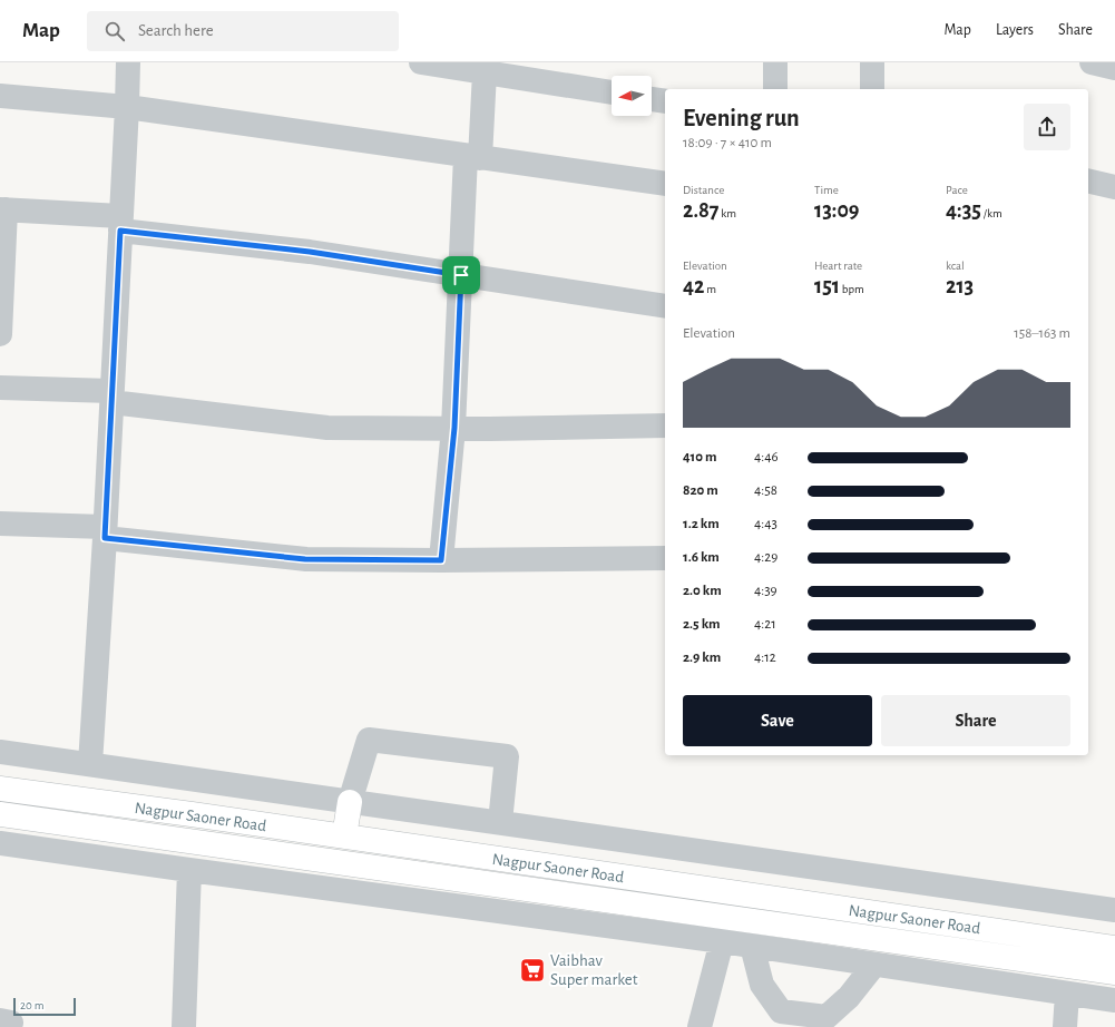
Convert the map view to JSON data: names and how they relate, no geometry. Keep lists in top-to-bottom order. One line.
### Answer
{"streets":{"highway":["Nagpur Saoner Road"]},"places":{"supermarket":["Vaibhav Super market"]},"scale_bar":"20 m","north":"left","page":{"header":"Map","search":"Search here","nav":["Map","Layers","Share"],"heading":["Evening run","18:09 · 7 × 410 m"],"stats":[["Distance","2.87 km"],["Time","13:09"],["Pace","4:35 /km"],["Elevation","42 m"],["Heart rate","151 bpm"],["kcal","213"]],"chart":["Elevation","158–163 m"],"list":[{"name":"410 m","note":"4:46"},{"name":"820 m","note":"4:58"},{"name":"1.2 km","note":"4:43"},{"name":"1.6 km","note":"4:29"},{"name":"2.0 km","note":"4:39"},{"name":"2.5 km","note":"4:21"},{"name":"2.9 km","note":"4:12"}],"buttons":["Save","Share"],"scale":"20 m"}}
